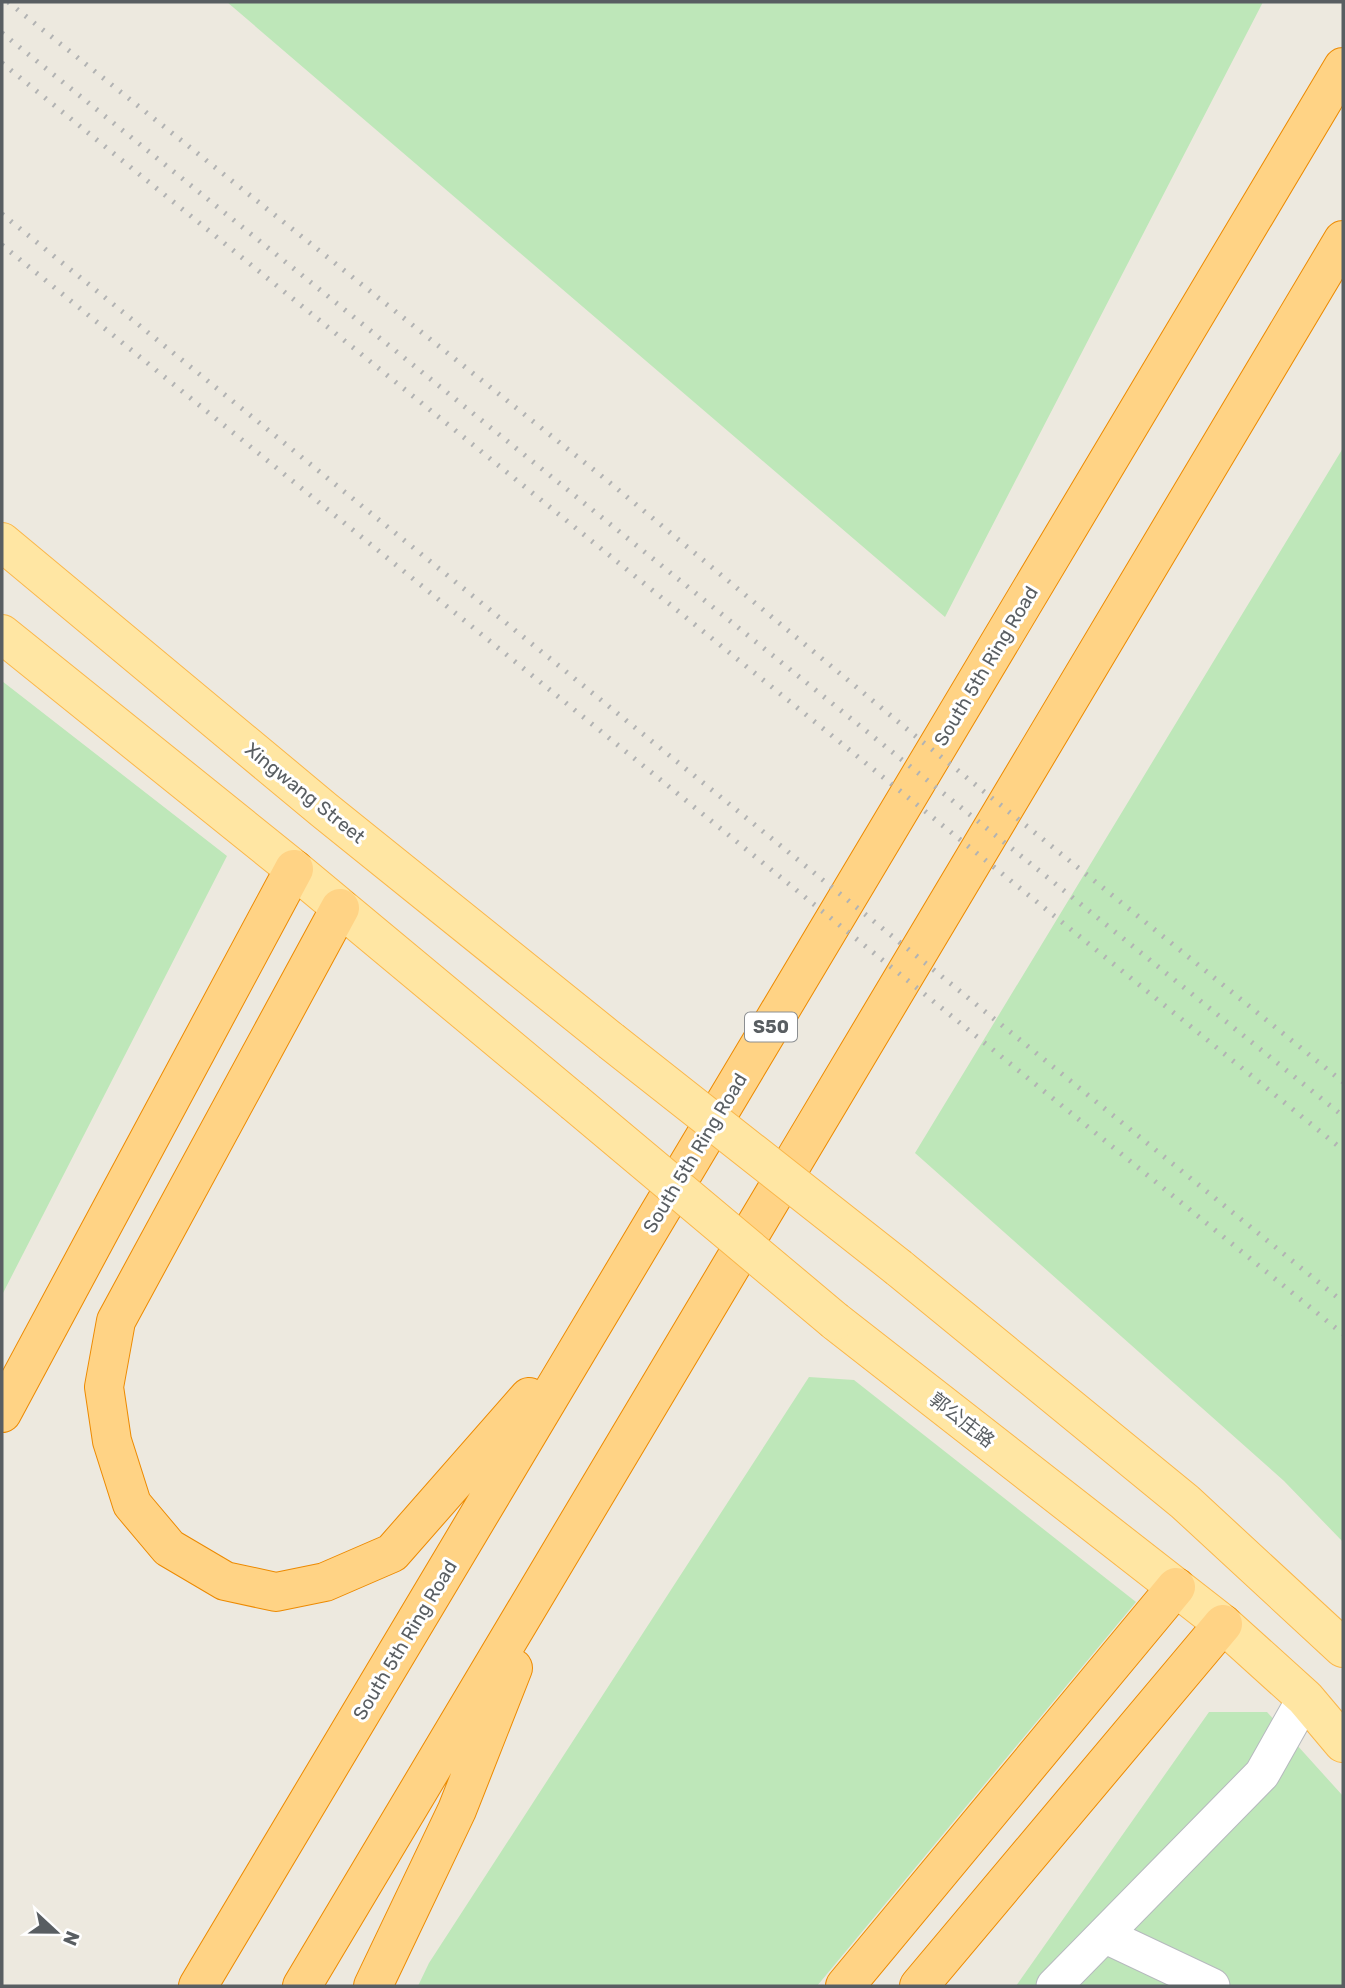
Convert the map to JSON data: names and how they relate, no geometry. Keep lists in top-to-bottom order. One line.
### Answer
{"streets":{"highway":["South 5th Ring Road","S50"],"main road":["Xingwang Street","郭公庄路"]},"north":"right"}
